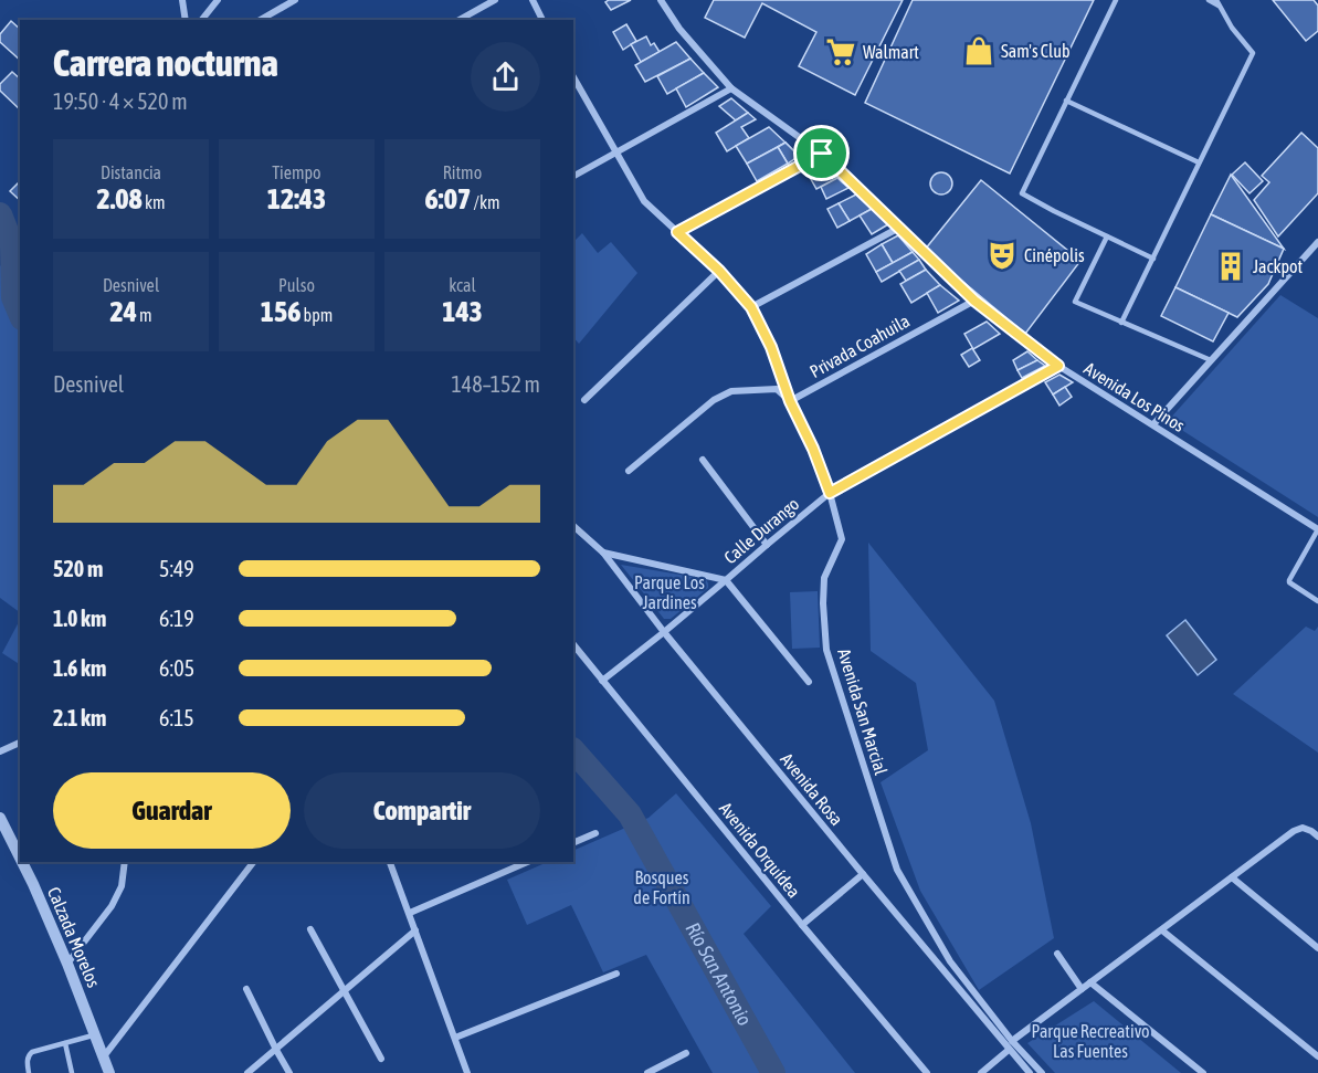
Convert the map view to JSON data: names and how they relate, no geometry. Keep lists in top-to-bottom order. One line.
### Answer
{"streets":{"street":["Privada Coahuila","Avenida Los Pinos","Calle Durango","Avenida San Marcial","Avenida Rosa","Avenida Orquídea","Calzada Morelos"]},"crossings":[["Privada Coahuila","Avenida Los Pinos"],["Privada Coahuila","Avenida San Marcial"],["Avenida Los Pinos","Calle Durango"],["Calle Durango","Avenida San Marcial"],["Calle Durango","Avenida Rosa"],["Calle Durango","Avenida Orquídea"]],"water":["Río San Antonio"],"parks":["Parque Los Jardines","Bosques de Fortín","Parque Recreativo Las Fuentes"],"places":{"shop":["Sam's Club"],"supermarket":["Walmart"],"theatre":["Cinépolis"],"building":["Jackpot"]},"page":{"heading":["Carrera nocturna","19:50 · 4 × 520 m"],"stats":[["Distancia","2.08 km"],["Tiempo","12:43"],["Ritmo","6:07 /km"],["Desnivel","24 m"],["Pulso","156 bpm"],["kcal","143"]],"chart":["Desnivel","148–152 m"],"list":[{"name":"520 m","note":"5:49"},{"name":"1.0 km","note":"6:19"},{"name":"1.6 km","note":"6:05"},{"name":"2.1 km","note":"6:15"}],"buttons":["Guardar","Compartir"]}}
